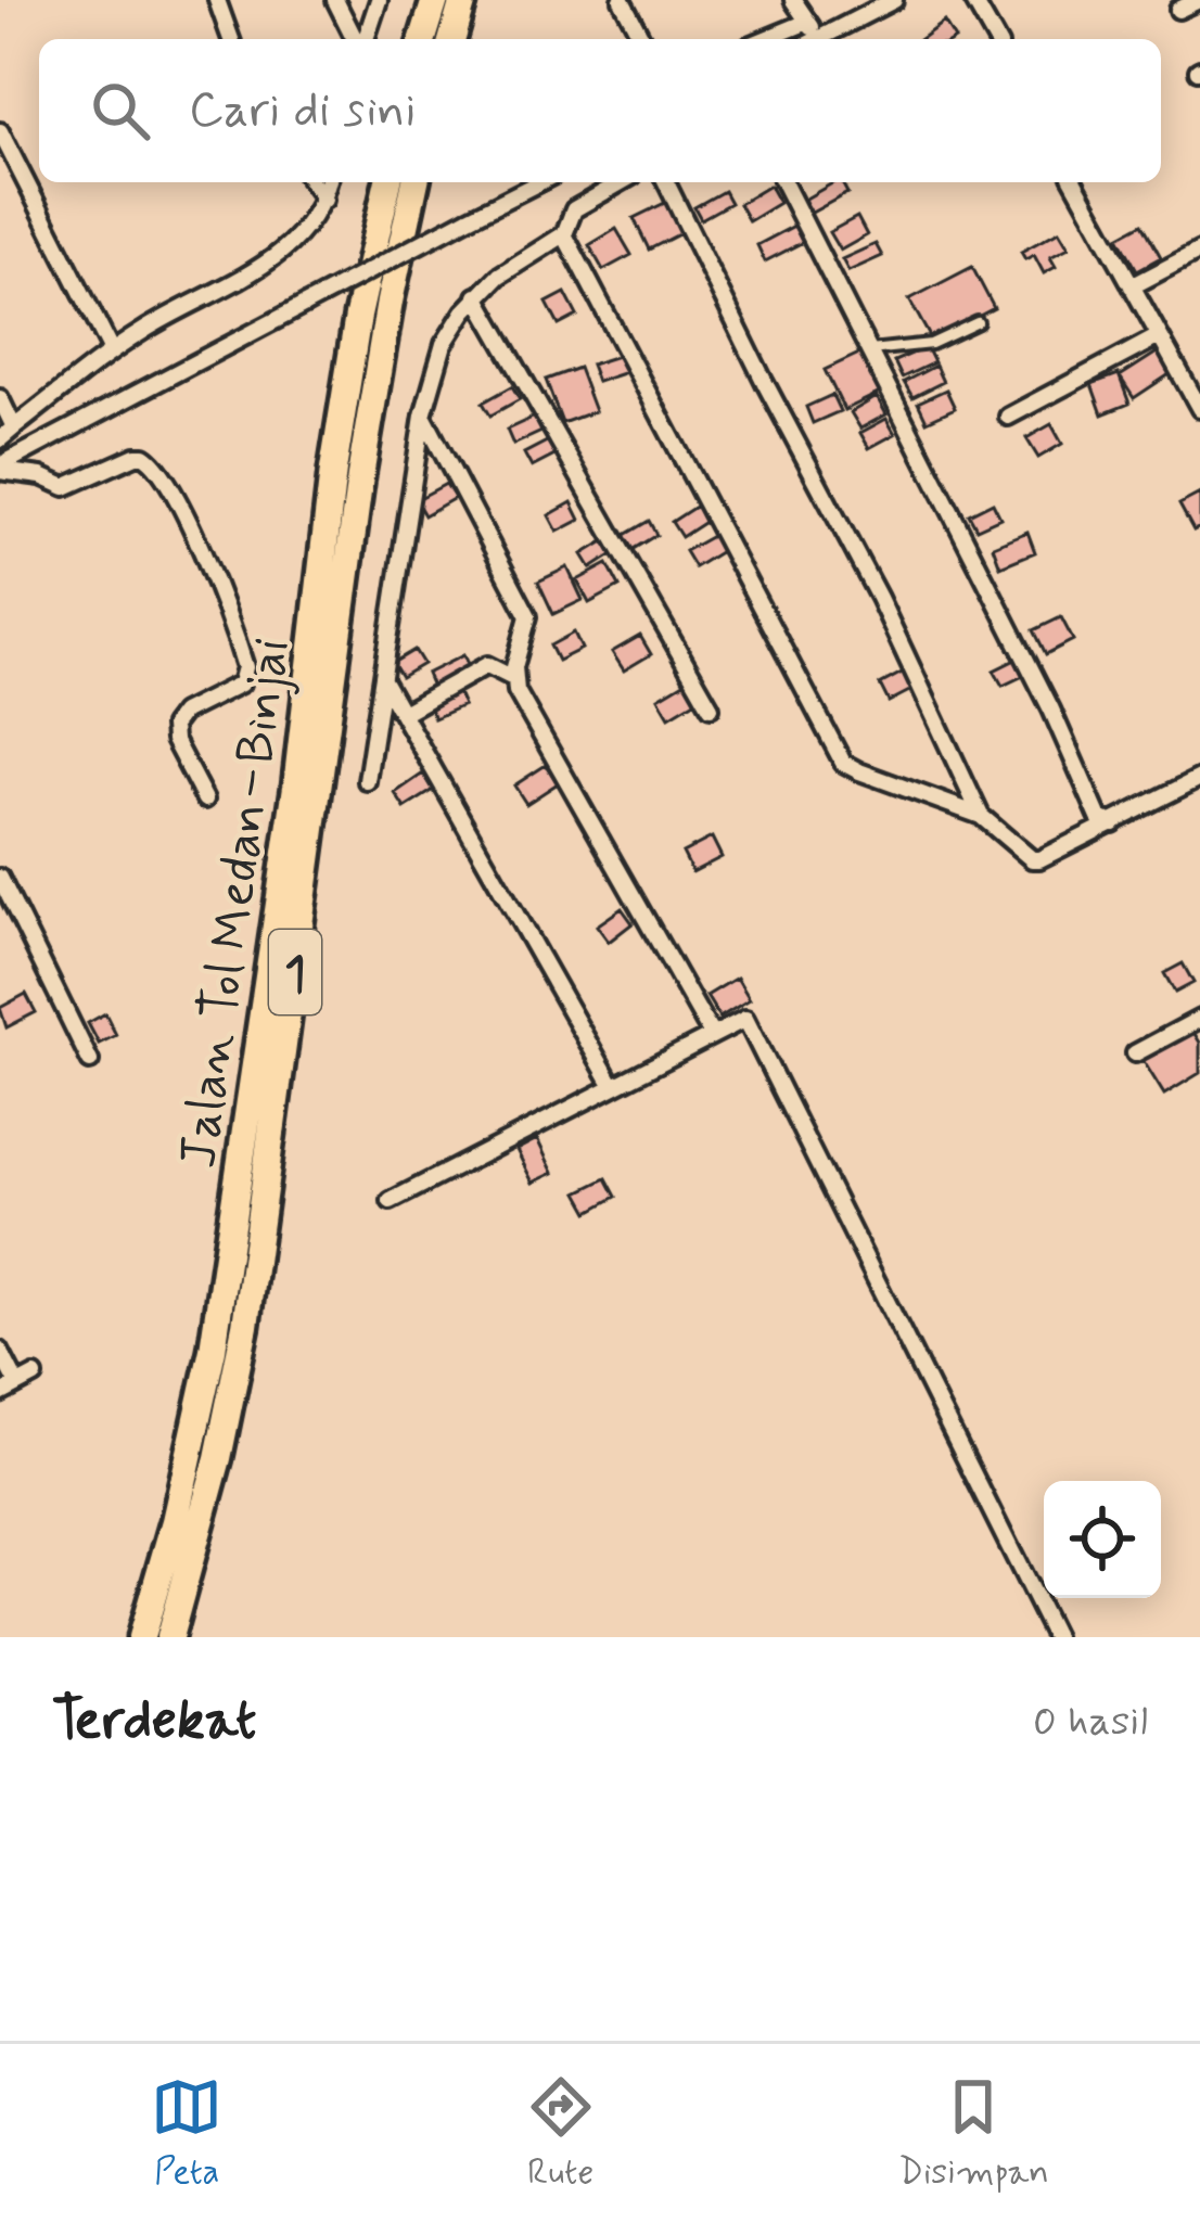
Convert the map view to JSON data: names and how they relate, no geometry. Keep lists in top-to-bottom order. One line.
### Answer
{"streets":{"highway":["Jalan Tol Medan–Binjai","1"]},"page":{"search":"Cari di sini","heading":["Terdekat","0 hasil"],"nav":["Peta","Rute","Disimpan"]}}
